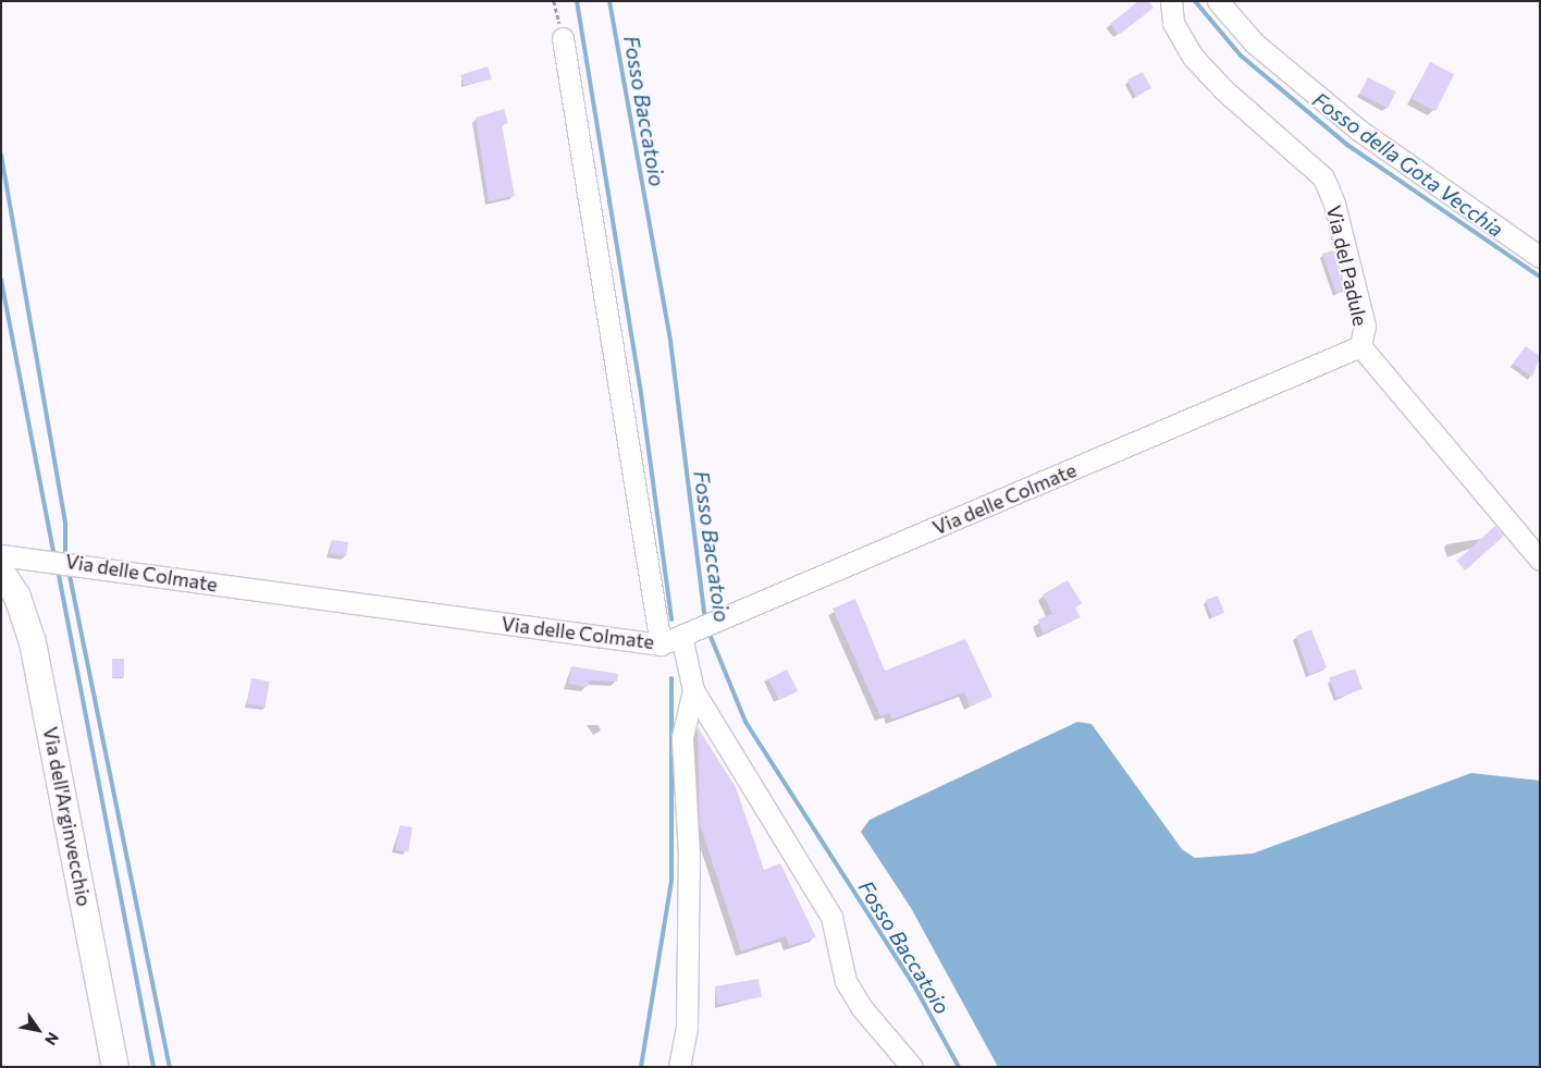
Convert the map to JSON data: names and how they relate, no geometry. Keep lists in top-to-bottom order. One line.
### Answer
{"streets":{"main road":["Via dell'Arginvecchio"],"street":["Via del Padule","Via delle Colmate"]},"crossings":[["Via del Padule","Via delle Colmate"]],"water":["Fosso Baccatoio","Fosso della Gota Vecchia"],"north":"bottom right"}
